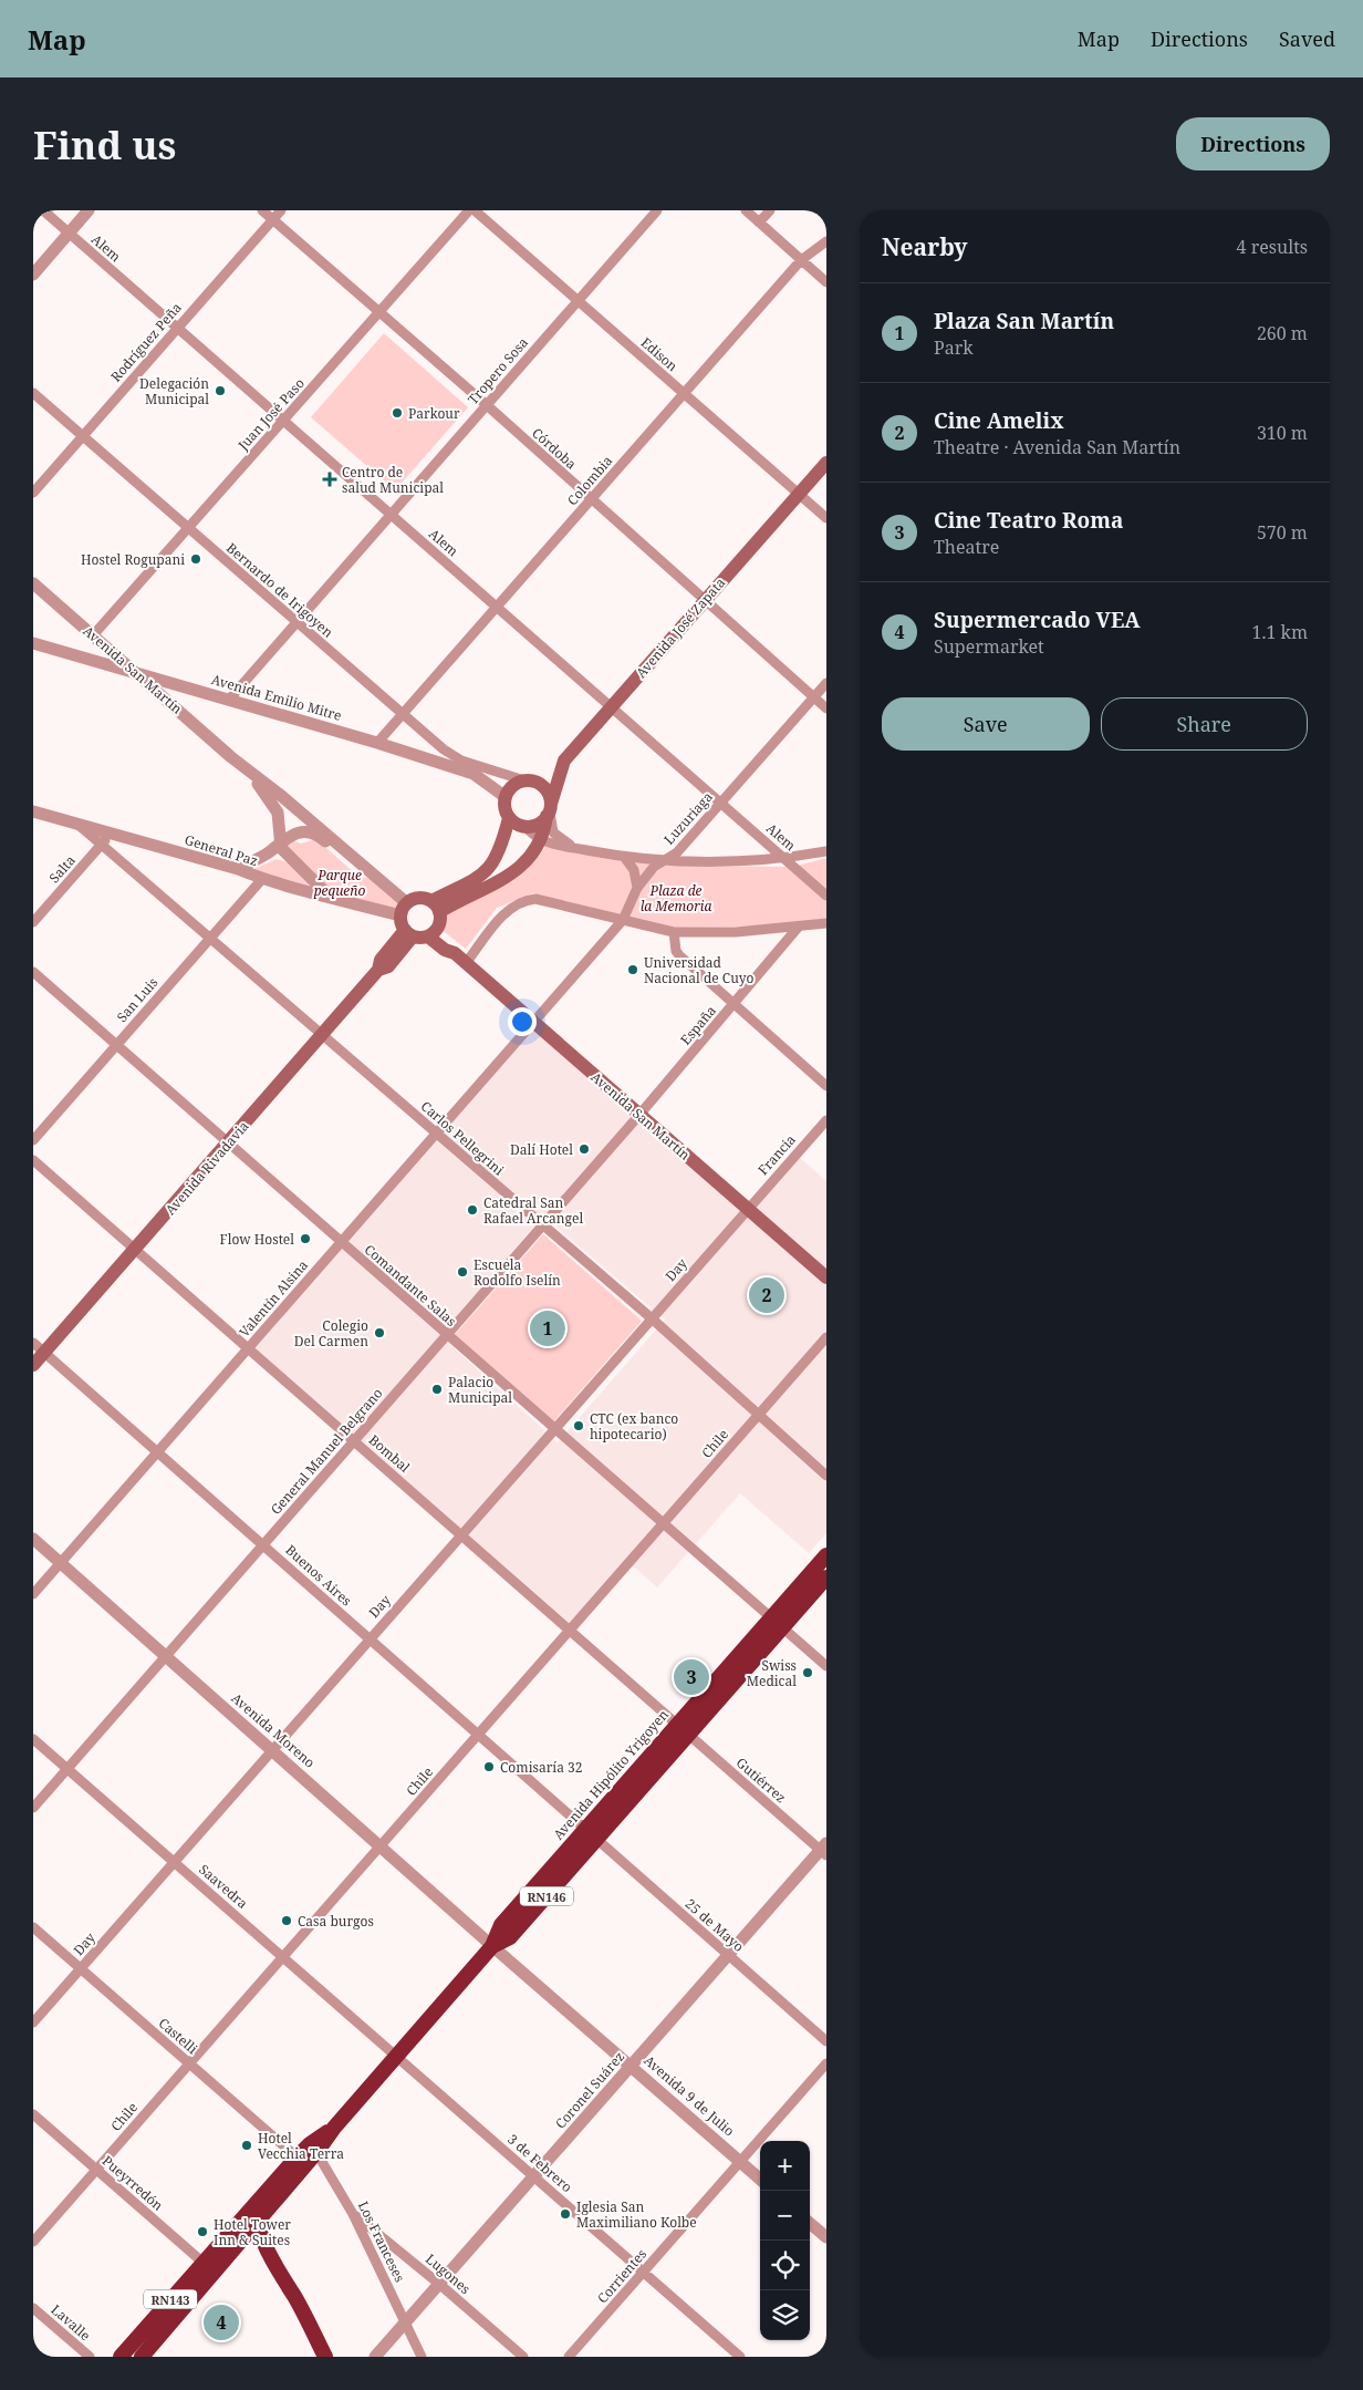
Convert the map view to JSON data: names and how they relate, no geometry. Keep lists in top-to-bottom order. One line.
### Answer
{"streets":{"highway":["Avenida Hipólito Yrigoyen","RN146","RN143"],"main road":["Avenida José Zapata","Avenida San Martín","Avenida Rivadavia"],"street":["Alem","Rodríguez Peña","Edison","Tropero Sosa","Juan José Paso","Córdoba","Colombia","Bernardo de Irigoyen","Avenida Emilio Mitre","Luzuriaga","General Paz","Salta","San Luis","España","Carlos Pellegrini","Francia","Day","Comandante Salas","Valentín Alsina","Chile","General Manuel Belgrano","Bombal","Buenos Aires","Avenida Moreno","Gutiérrez","Saavedra","25 de Mayo","Castelli","Coronel Suárez","Avenida 9 de Julio","3 de Febrero","Pueyrredón","Los Franceses","Lugones","Corrientes","Lavalle"]},"crossings":[["Alem","Rodríguez Peña"],["Alem","Tropero Sosa"],["Alem","Juan José Paso"],["Alem","Colombia"],["Alem","Avenida José Zapata"],["Alem","Luzuriaga"],["Rodríguez Peña","Córdoba"],["Rodríguez Peña","Bernardo de Irigoyen"],["Edison","Tropero Sosa"],["Edison","Colombia"],["Edison","Avenida José Zapata"],["Tropero Sosa","Córdoba"],["Tropero Sosa","Bernardo de Irigoyen"],["Tropero Sosa","Avenida Emilio Mitre"],["Juan José Paso","Córdoba"],["Juan José Paso","Bernardo de Irigoyen"],["Juan José Paso","Avenida San Martín"],["Córdoba","Colombia"],["Córdoba","Avenida José Zapata"],["Córdoba","Luzuriaga"],["Colombia","Bernardo de Irigoyen"],["Colombia","Avenida Emilio Mitre"],["Bernardo de Irigoyen","Avenida José Zapata"],["Bernardo de Irigoyen","Avenida Emilio Mitre"],["Avenida José Zapata","Avenida Emilio Mitre"],["Avenida San Martín","Avenida Emilio Mitre"],["Avenida San Martín","Luzuriaga"],["Avenida San Martín","General Paz"],["Avenida San Martín","España"],["Avenida San Martín","Francia"],["Avenida San Martín","Avenida Rivadavia"],["Avenida San Martín","Day"],["Avenida San Martín","Valentín Alsina"],["Avenida San Martín","General Manuel Belgrano"],["Luzuriaga","Valentín Alsina"],["General Paz","Salta"],["General Paz","San Luis"],["General Paz","Carlos Pellegrini"],["General Paz","Avenida Rivadavia"],["Salta","Carlos Pellegrini"],["San Luis","Carlos Pellegrini"],["San Luis","Comandante Salas"],["España","General Manuel Belgrano"],["Carlos Pellegrini","Avenida Rivadavia"],["Carlos Pellegrini","Day"],["Carlos Pellegrini","Valentín Alsina"],["Carlos Pellegrini","Chile"],["Carlos Pellegrini","General Manuel Belgrano"],["Francia","Day"],["Avenida Rivadavia","Comandante Salas"],["Avenida Rivadavia","Bombal"],["Avenida Rivadavia","Buenos Aires"],["Day","Comandante Salas"],["Day","Bombal"],["Day","Buenos Aires"],["Day","Avenida Moreno"],["Day","Saavedra"],["Day","Castelli"],["Comandante Salas","Valentín Alsina"],["Comandante Salas","Chile"],["Comandante Salas","General Manuel Belgrano"],["Comandante Salas","Avenida Hipólito Yrigoyen"],["Valentín Alsina","Bombal"],["Valentín Alsina","Buenos Aires"],["Valentín Alsina","Avenida Moreno"],["Chile","Bombal"],["Chile","Buenos Aires"],["Chile","Avenida Moreno"],["Chile","Saavedra"],["Chile","Castelli"],["Chile","Pueyrredón"],["General Manuel Belgrano","Bombal"],["General Manuel Belgrano","Buenos Aires"],["General Manuel Belgrano","Avenida Moreno"],["General Manuel Belgrano","Saavedra"],["Bombal","Avenida Hipólito Yrigoyen"],["Bombal","Gutiérrez"],["Buenos Aires","Avenida Hipólito Yrigoyen"],["Buenos Aires","25 de Mayo"],["Avenida Moreno","Avenida Hipólito Yrigoyen"],["Avenida Moreno","Avenida 9 de Julio"],["Avenida Hipólito Yrigoyen","Gutiérrez"],["Avenida Hipólito Yrigoyen","Saavedra"],["Avenida Hipólito Yrigoyen","25 de Mayo"],["Avenida Hipólito Yrigoyen","Castelli"],["Avenida Hipólito Yrigoyen","Avenida 9 de Julio"],["Avenida Hipólito Yrigoyen","3 de Febrero"],["Avenida Hipólito Yrigoyen","Pueyrredón"],["Avenida Hipólito Yrigoyen","Los Franceses"],["Gutiérrez","Coronel Suárez"],["Saavedra","3 de Febrero"],["25 de Mayo","Coronel Suárez"],["Coronel Suárez","Avenida 9 de Julio"],["Coronel Suárez","3 de Febrero"],["Coronel Suárez","Los Franceses"],["Coronel Suárez","Lugones"],["Avenida 9 de Julio","Corrientes"],["3 de Febrero","Corrientes"],["Los Franceses","Lugones"]],"parks":["Parque pequeño","Plaza de la Memoria"],"places":{"other":["Delegación Municipal","Parkour","Hostel Rogupani","Universidad Nacional de Cuyo","Dalí Hotel","Catedral San Rafael Arcangel","Flow Hostel","Escuela Rodolfo Iselín","Colegio Del Carmen","Palacio Municipal","CTC (ex banco hipotecario)","Swiss Medical","Comisaría 32","Casa burgos","Hotel Vecchia Terra","Iglesia San Maximiliano Kolbe","Hotel Tower Inn & Suites"],"health":["Centro de salud Municipal"]},"page":{"header":"Map","nav":["Map","Directions","Saved"],"buttons":["Directions",["Save","Share"]],"title":"Find us","heading":["Nearby","4 results"],"list":[{"mark":"1","name":"Plaza San Martín","note":"Park","value":"260 m"},{"mark":"2","name":"Cine Amelix","note":"Theatre · Avenida San Martín","value":"310 m"},{"mark":"3","name":"Cine Teatro Roma","note":"Theatre","value":"570 m"},{"mark":"4","name":"Supermercado VEA","note":"Supermarket","value":"1.1 km"}],"pins":["2","1","3","4"],"map_buttons":["+","−"]}}
